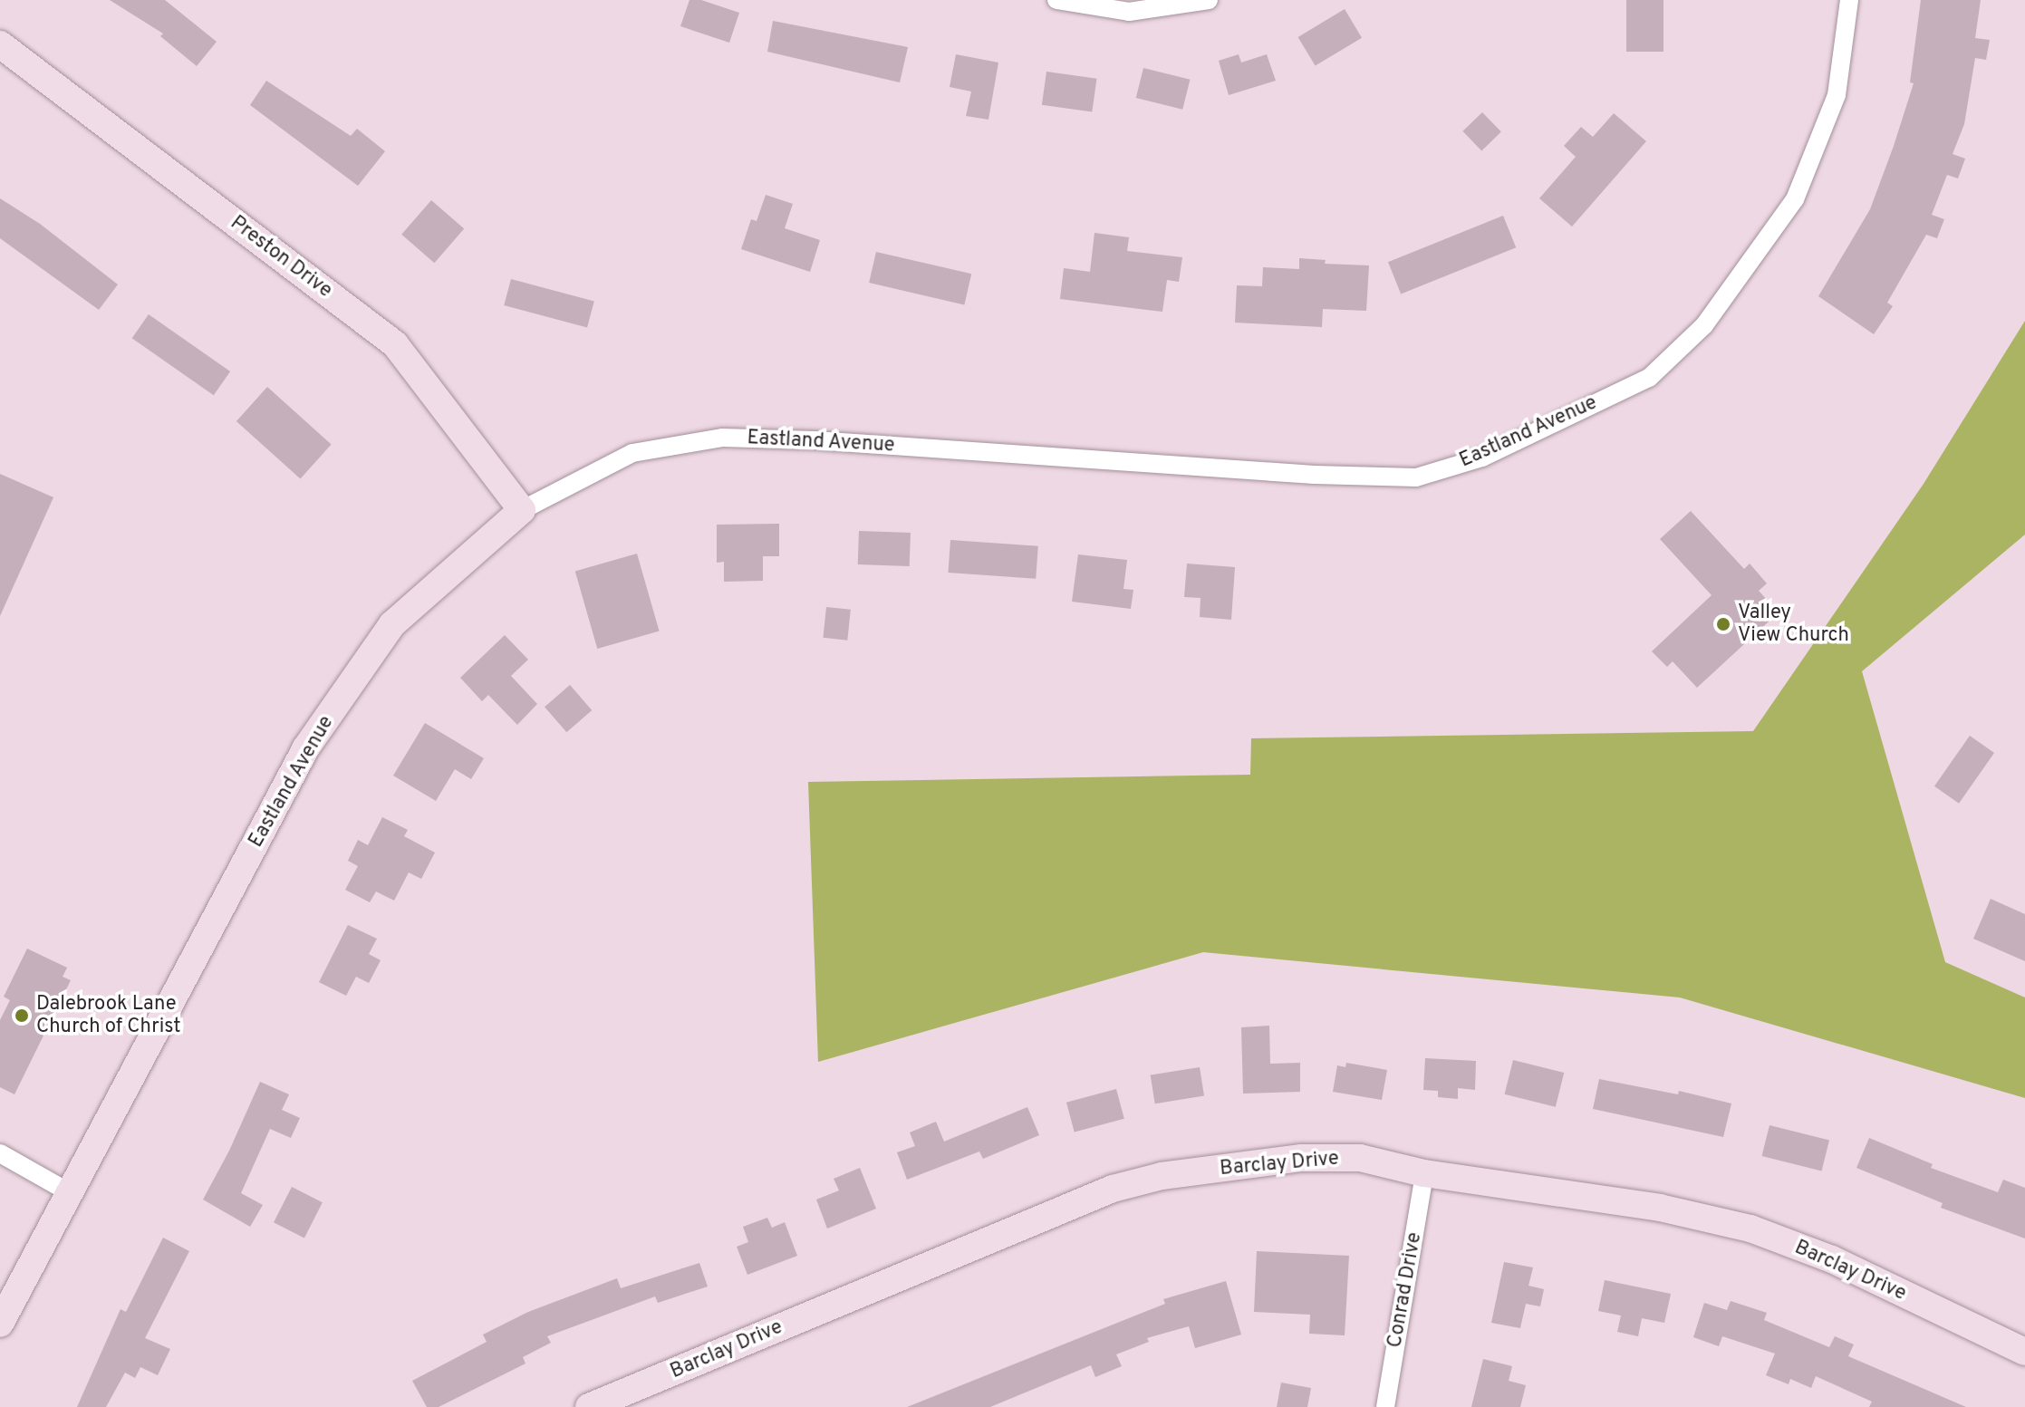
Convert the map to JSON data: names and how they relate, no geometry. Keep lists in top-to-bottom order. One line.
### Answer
{"streets":{"street":["Preston Drive","Eastland Avenue","Barclay Drive","Conrad Drive"]},"crossings":[["Preston Drive","Eastland Avenue"],["Barclay Drive","Conrad Drive"]],"places":["Valley View Church","Dalebrook Lane Church of Christ"]}
